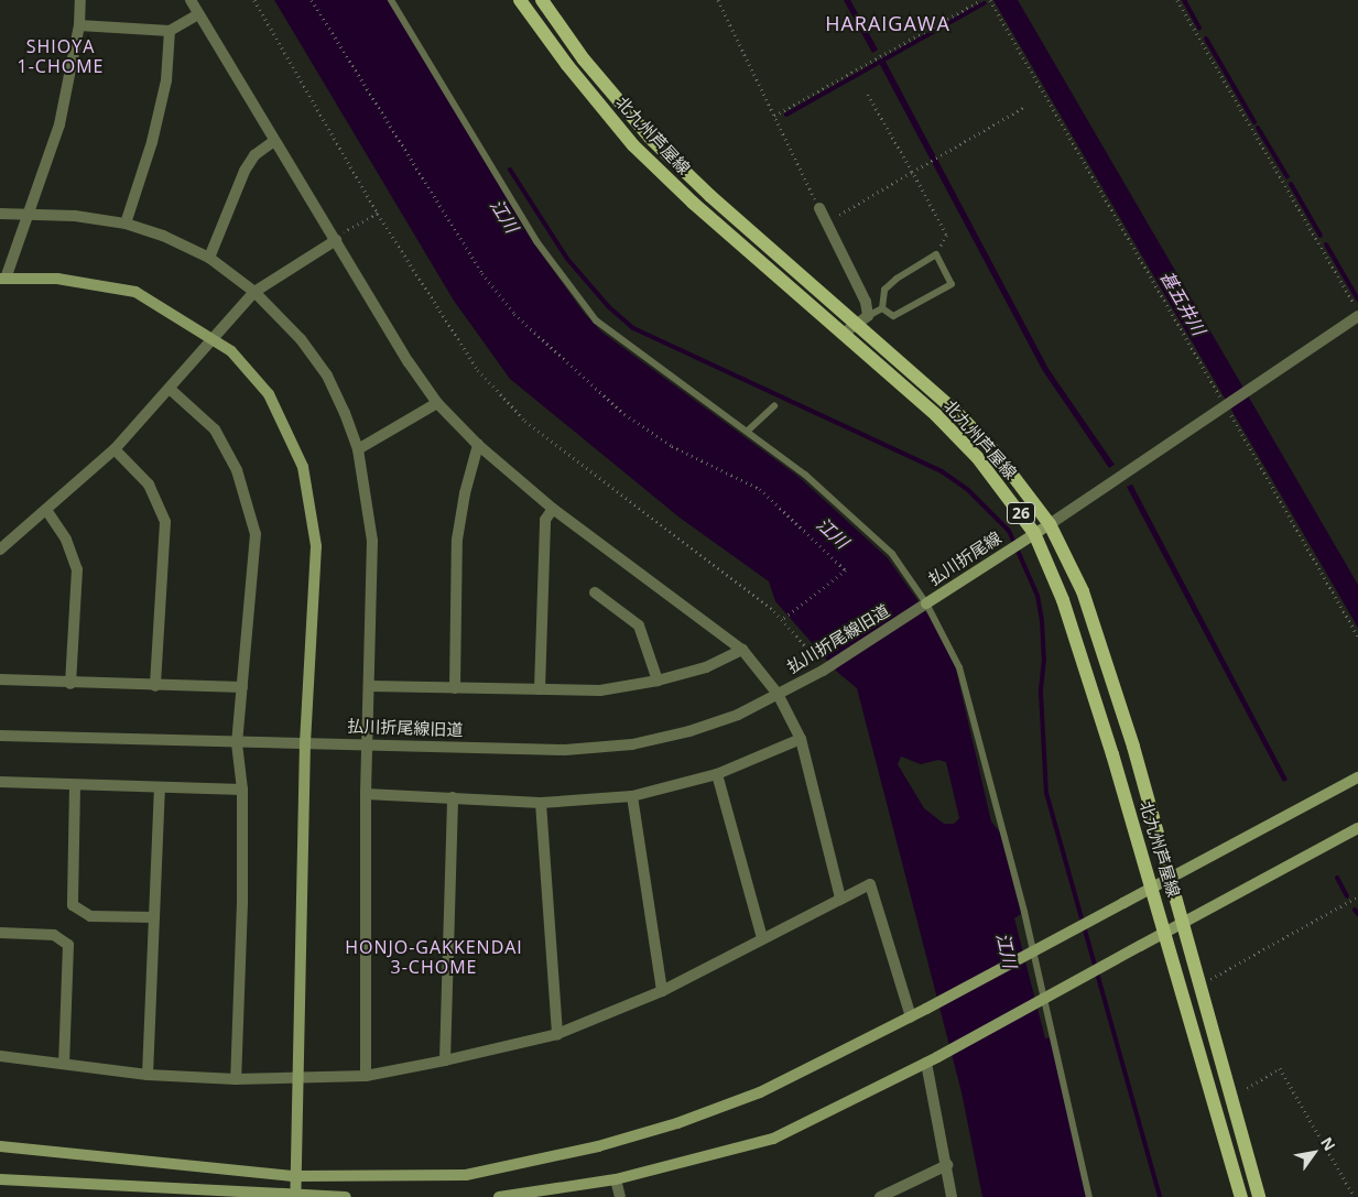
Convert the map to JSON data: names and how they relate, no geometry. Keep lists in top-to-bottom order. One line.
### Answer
{"streets":{"main road":["北九州芦屋線","26"],"street":["払川折尾線","払川折尾線旧道"]},"crossings":[["北九州芦屋線","払川折尾線"],["払川折尾線","払川折尾線旧道"]],"districts":["HARAIGAWA","SHIOYA 1-CHOME","HONJO-GAKKENDAI 3-CHOME"],"water":["江川","甚五井川"],"north":"top right"}
